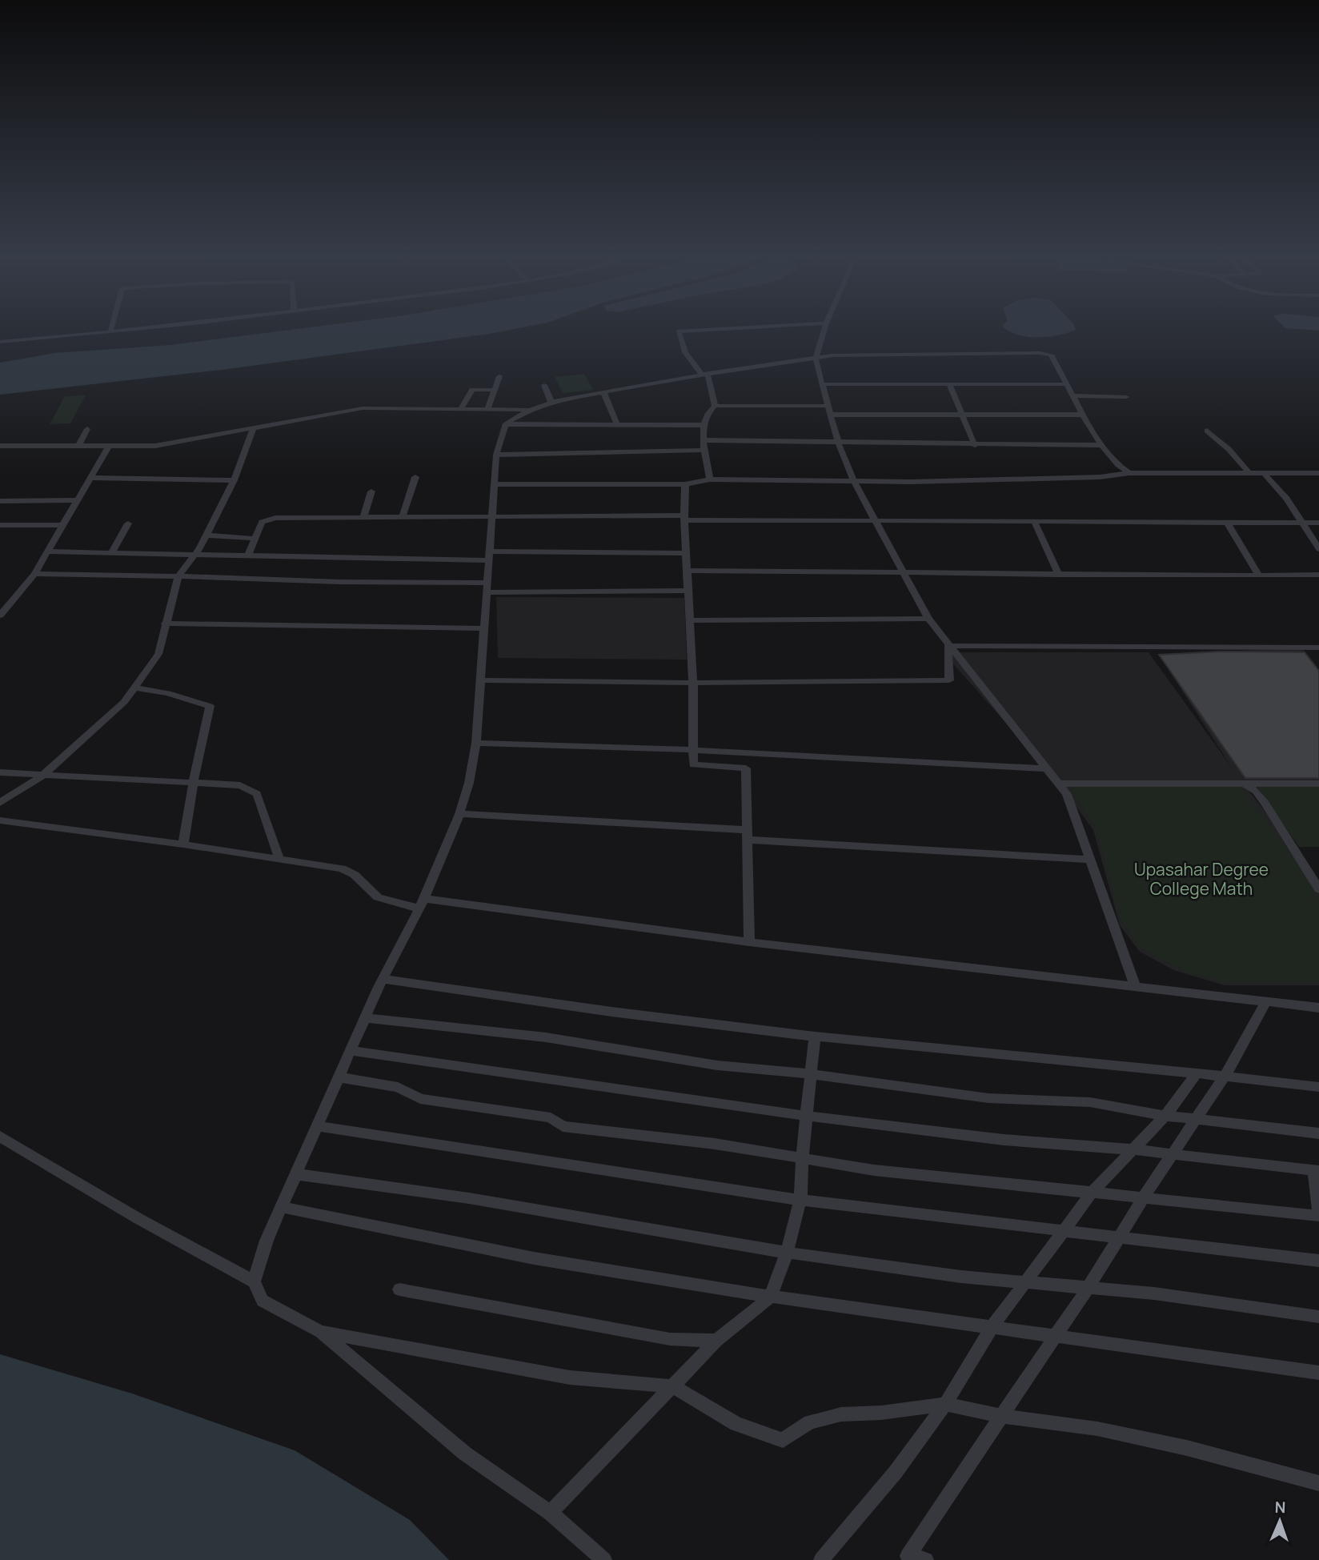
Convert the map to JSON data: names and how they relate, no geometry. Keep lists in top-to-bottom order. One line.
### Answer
{"parks":["Upasahar Degree College Math"],"north":"top"}
